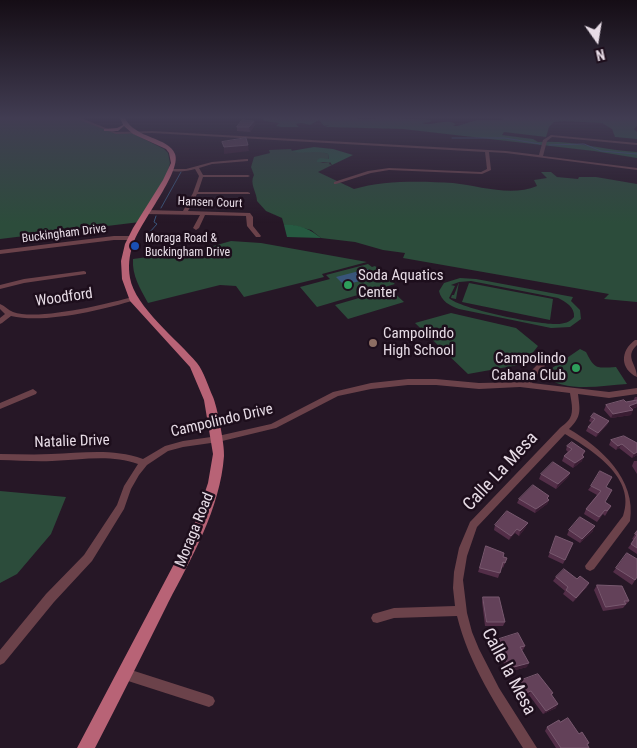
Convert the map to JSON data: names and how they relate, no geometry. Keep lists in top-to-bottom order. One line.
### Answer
{"streets":{"main road":["Moraga Road"],"street":["Hansen Court","Buckingham Drive","Woodford","Campolindo Drive","Natalie Drive","Calle La Mesa","Calle la Mesa"]},"crossings":[["Hansen Court","Moraga Road"],["Buckingham Drive","Moraga Road"],["Woodford","Moraga Road"],["Campolindo Drive","Natalie Drive"],["Campolindo Drive","Calle La Mesa"],["Campolindo Drive","Moraga Road"],["Calle La Mesa","Calle la Mesa"]],"places":["Moraga Road & Buckingham Drive","Soda Aquatics Center","Campolindo High School","Campolindo Cabana Club"],"north":"bottom"}
